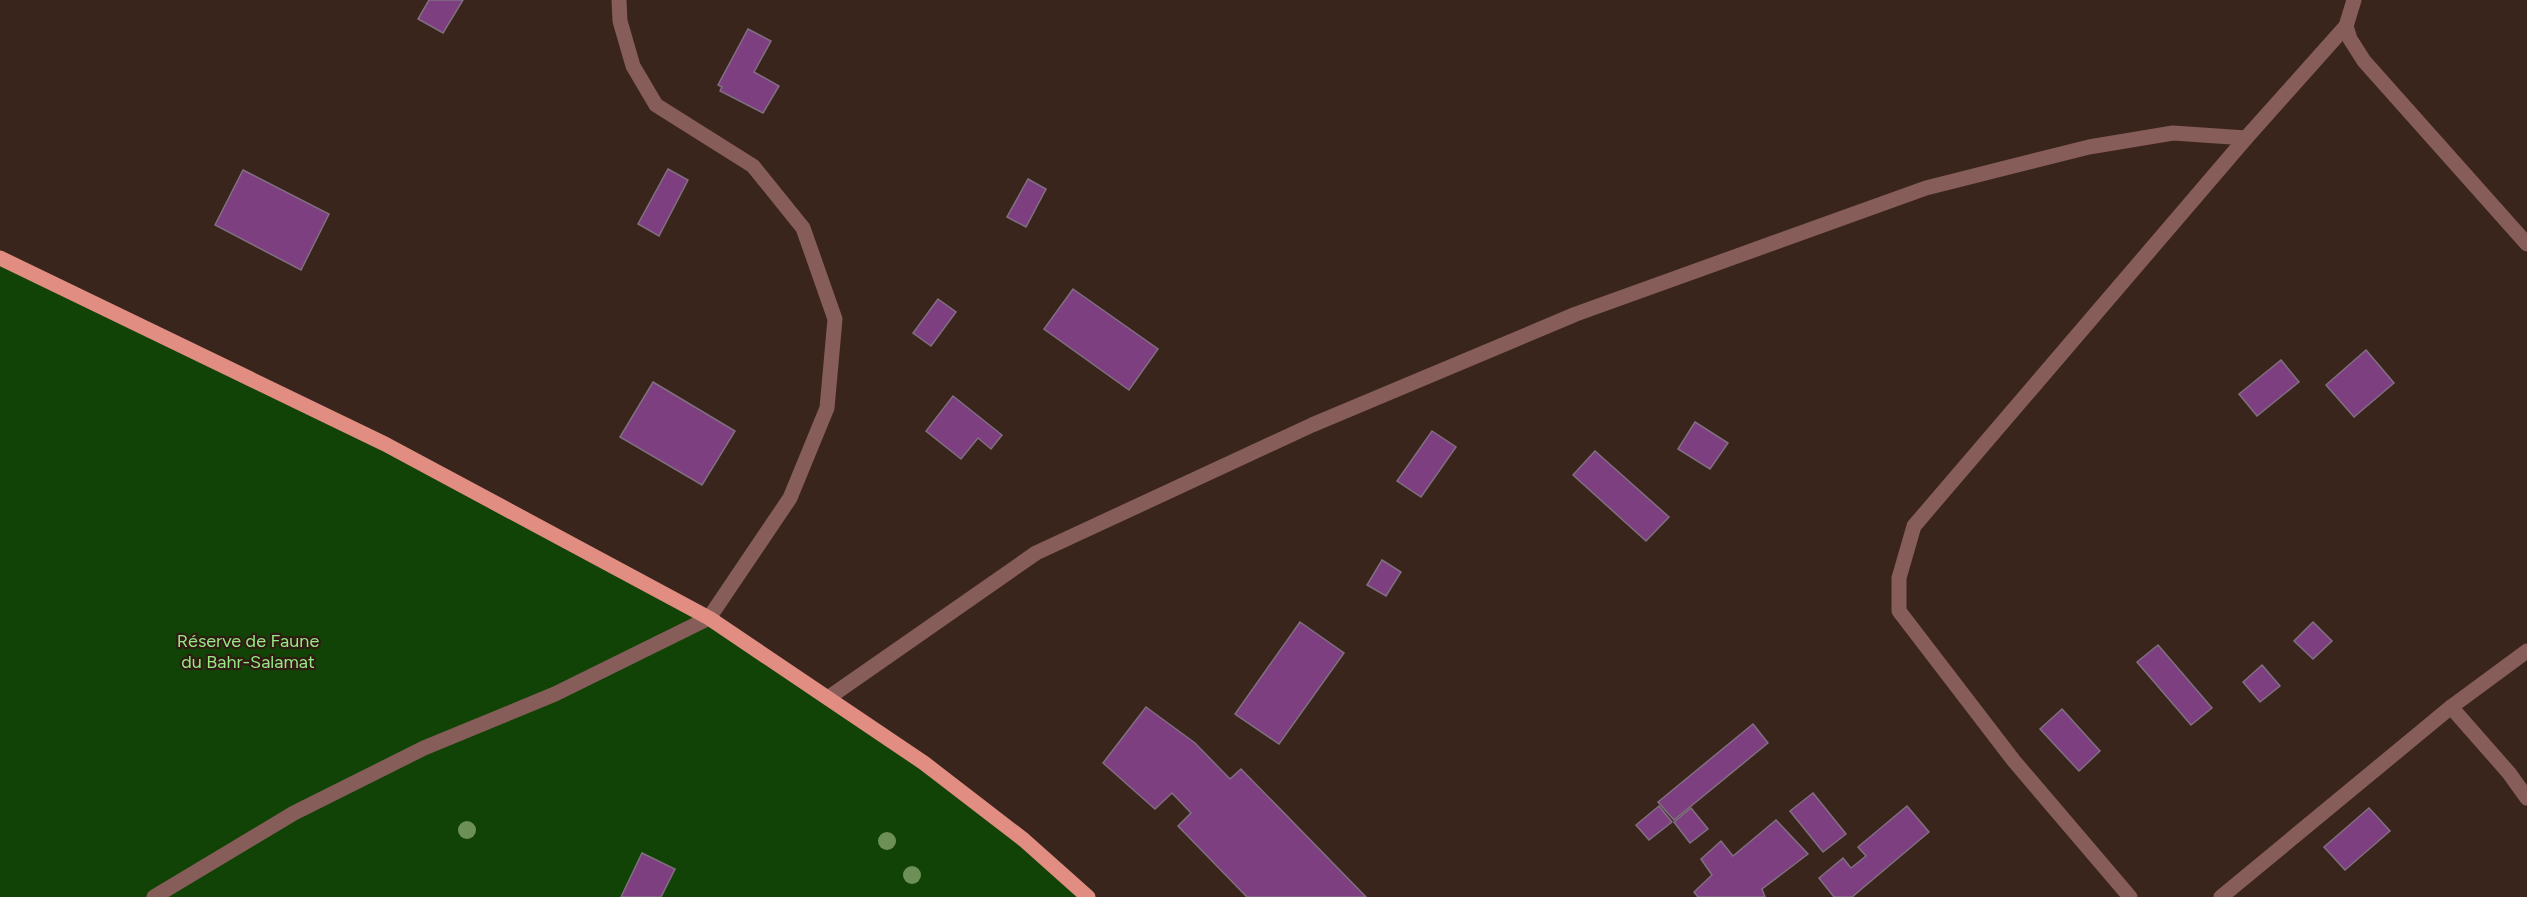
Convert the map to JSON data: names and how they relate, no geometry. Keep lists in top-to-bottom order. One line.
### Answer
{"parks":["Réserve de Faune du Bahr-Salamat"]}
